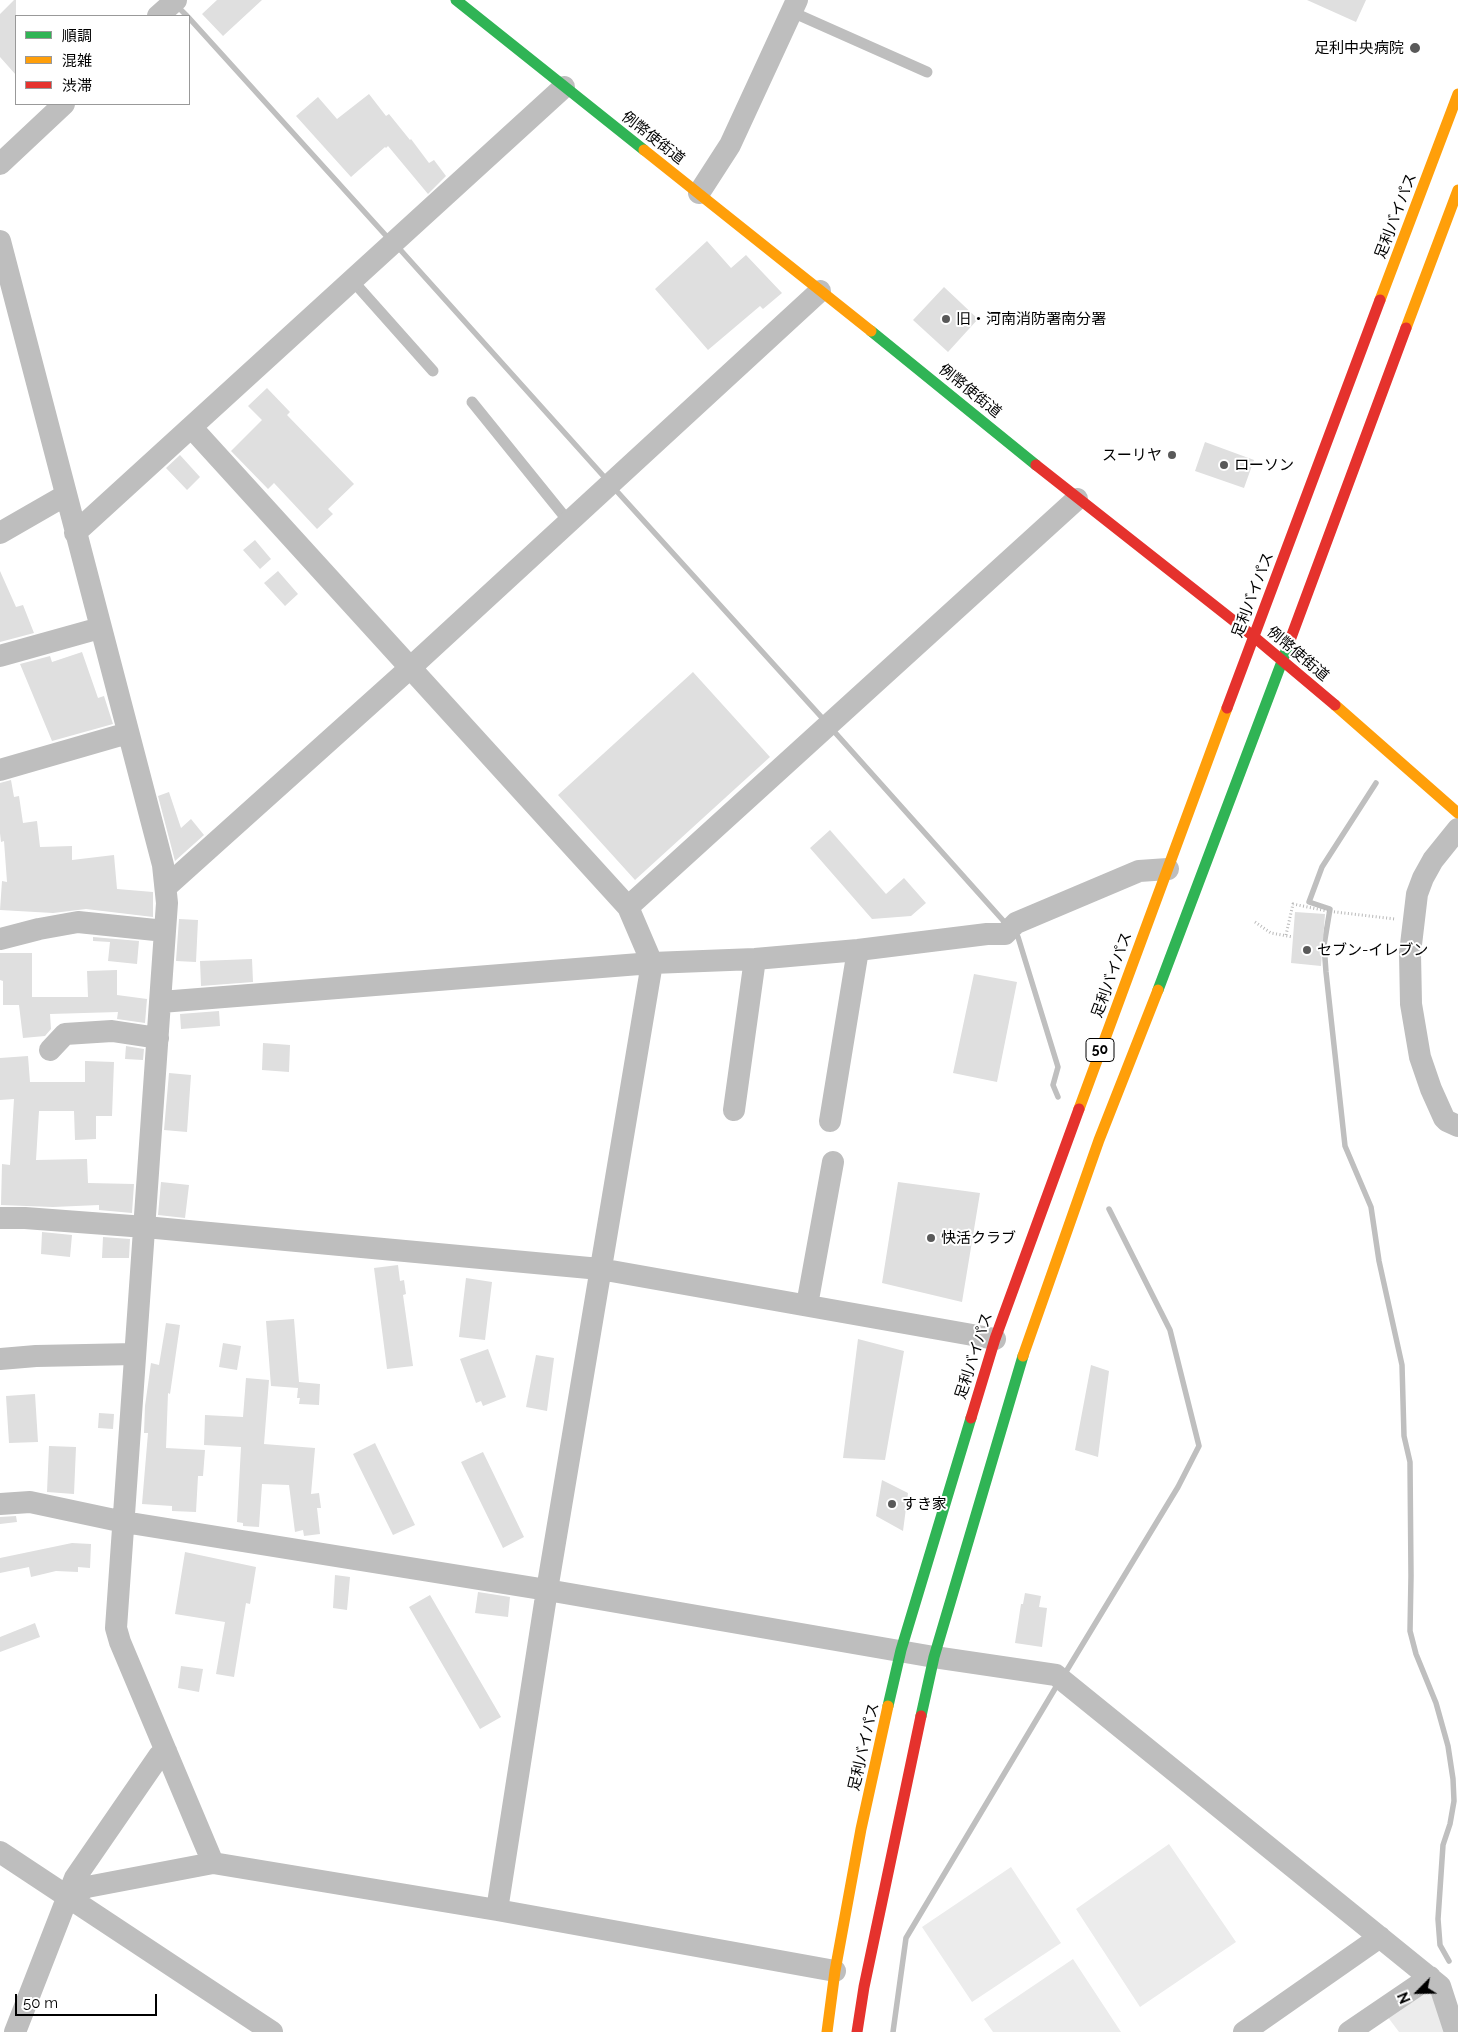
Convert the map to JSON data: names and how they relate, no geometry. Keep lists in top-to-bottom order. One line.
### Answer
{"streets":{"main road":["例幣使街道","足利バイパス","50"]},"crossings":[["例幣使街道","足利バイパス"],["例幣使街道","50"]],"places":["足利中央病院","旧・河南消防署南分署","スーリヤ","ローソン","セブン-イレブン","快活クラブ","すき家"],"legend":["順調","混雑","渋滞"],"scale_bar":"50 m","north":"bottom left"}
